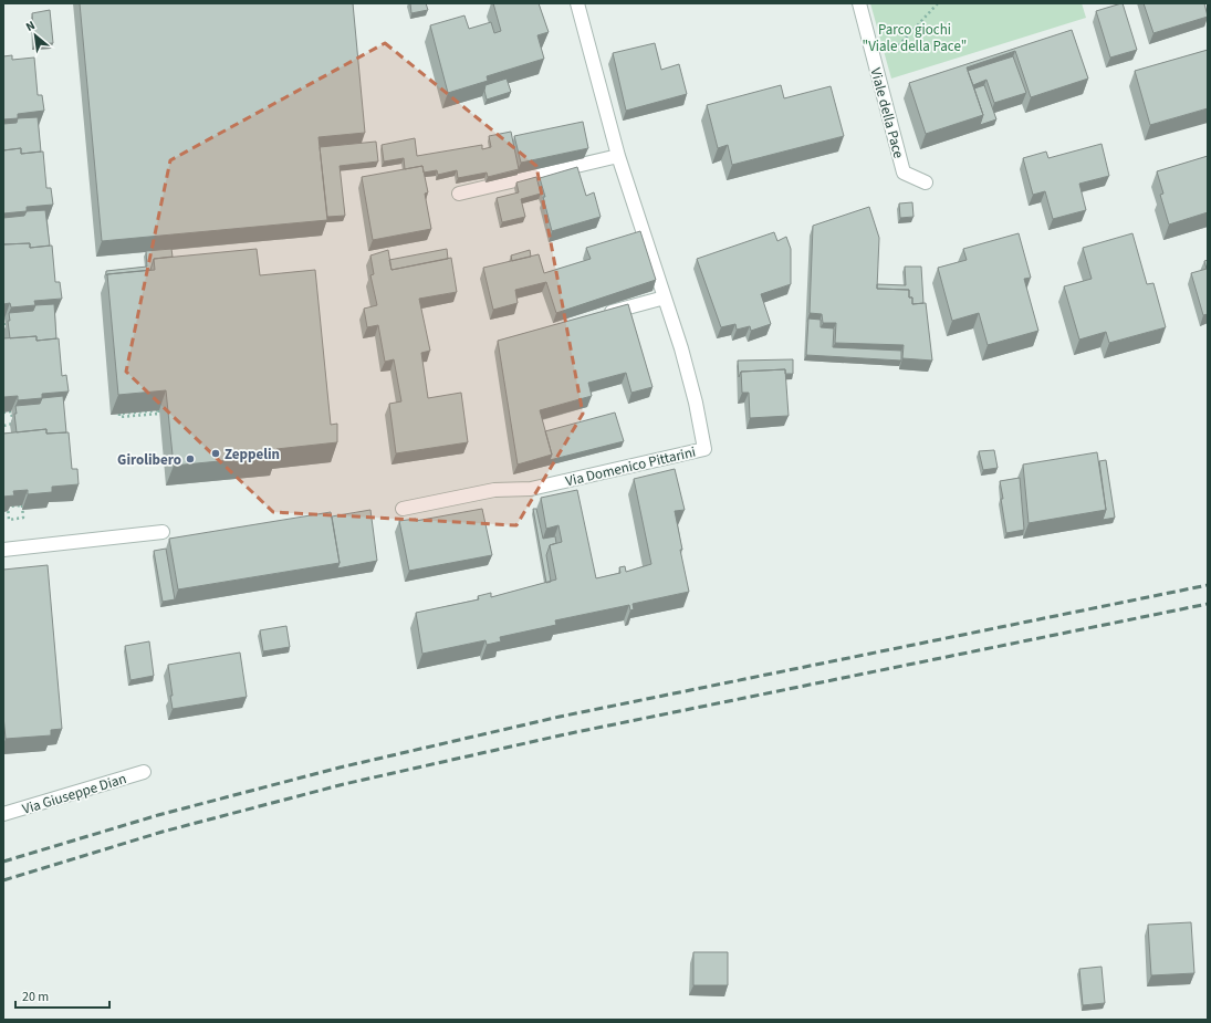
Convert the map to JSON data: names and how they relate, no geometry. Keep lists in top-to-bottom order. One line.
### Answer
{"streets":{"street":["Viale della Pace","Via Domenico Pittarini","Via Giuseppe Dian"]},"parks":["Parco giochi \"Viale della Pace\""],"places":["Zeppelin","Girolibero"],"scale_bar":"20 m","north":"top left"}
